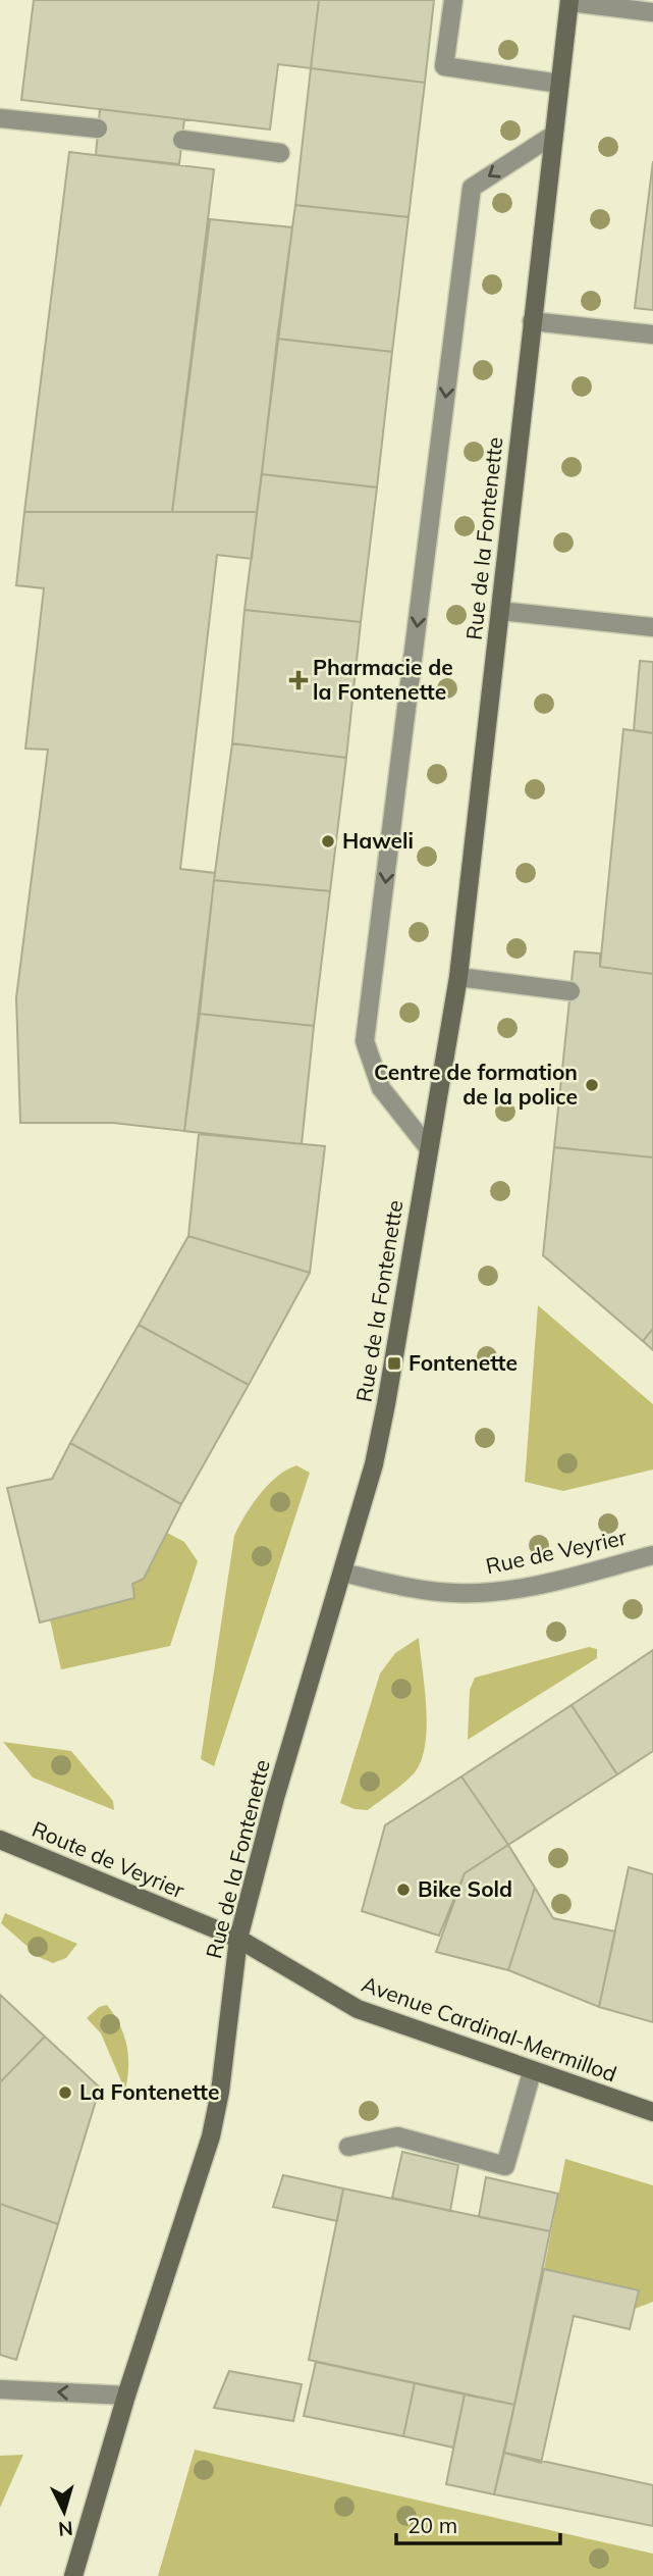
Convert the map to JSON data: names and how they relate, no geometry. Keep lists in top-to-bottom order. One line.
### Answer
{"streets":{"main road":["Rue de la Fontenette","Route de Veyrier","Avenue Cardinal-Mermillod"],"street":["Rue de Veyrier"]},"crossings":[["Rue de la Fontenette","Rue de Veyrier"],["Rue de la Fontenette","Route de Veyrier"],["Rue de la Fontenette","Avenue Cardinal-Mermillod"],["Route de Veyrier","Avenue Cardinal-Mermillod"]],"places":{"health":["Pharmacie de la Fontenette"],"other":["Haweli","Centre de formation de la police","Bike Sold","La Fontenette"],"transit":["Fontenette"]},"scale_bar":"20 m","north":"bottom"}
